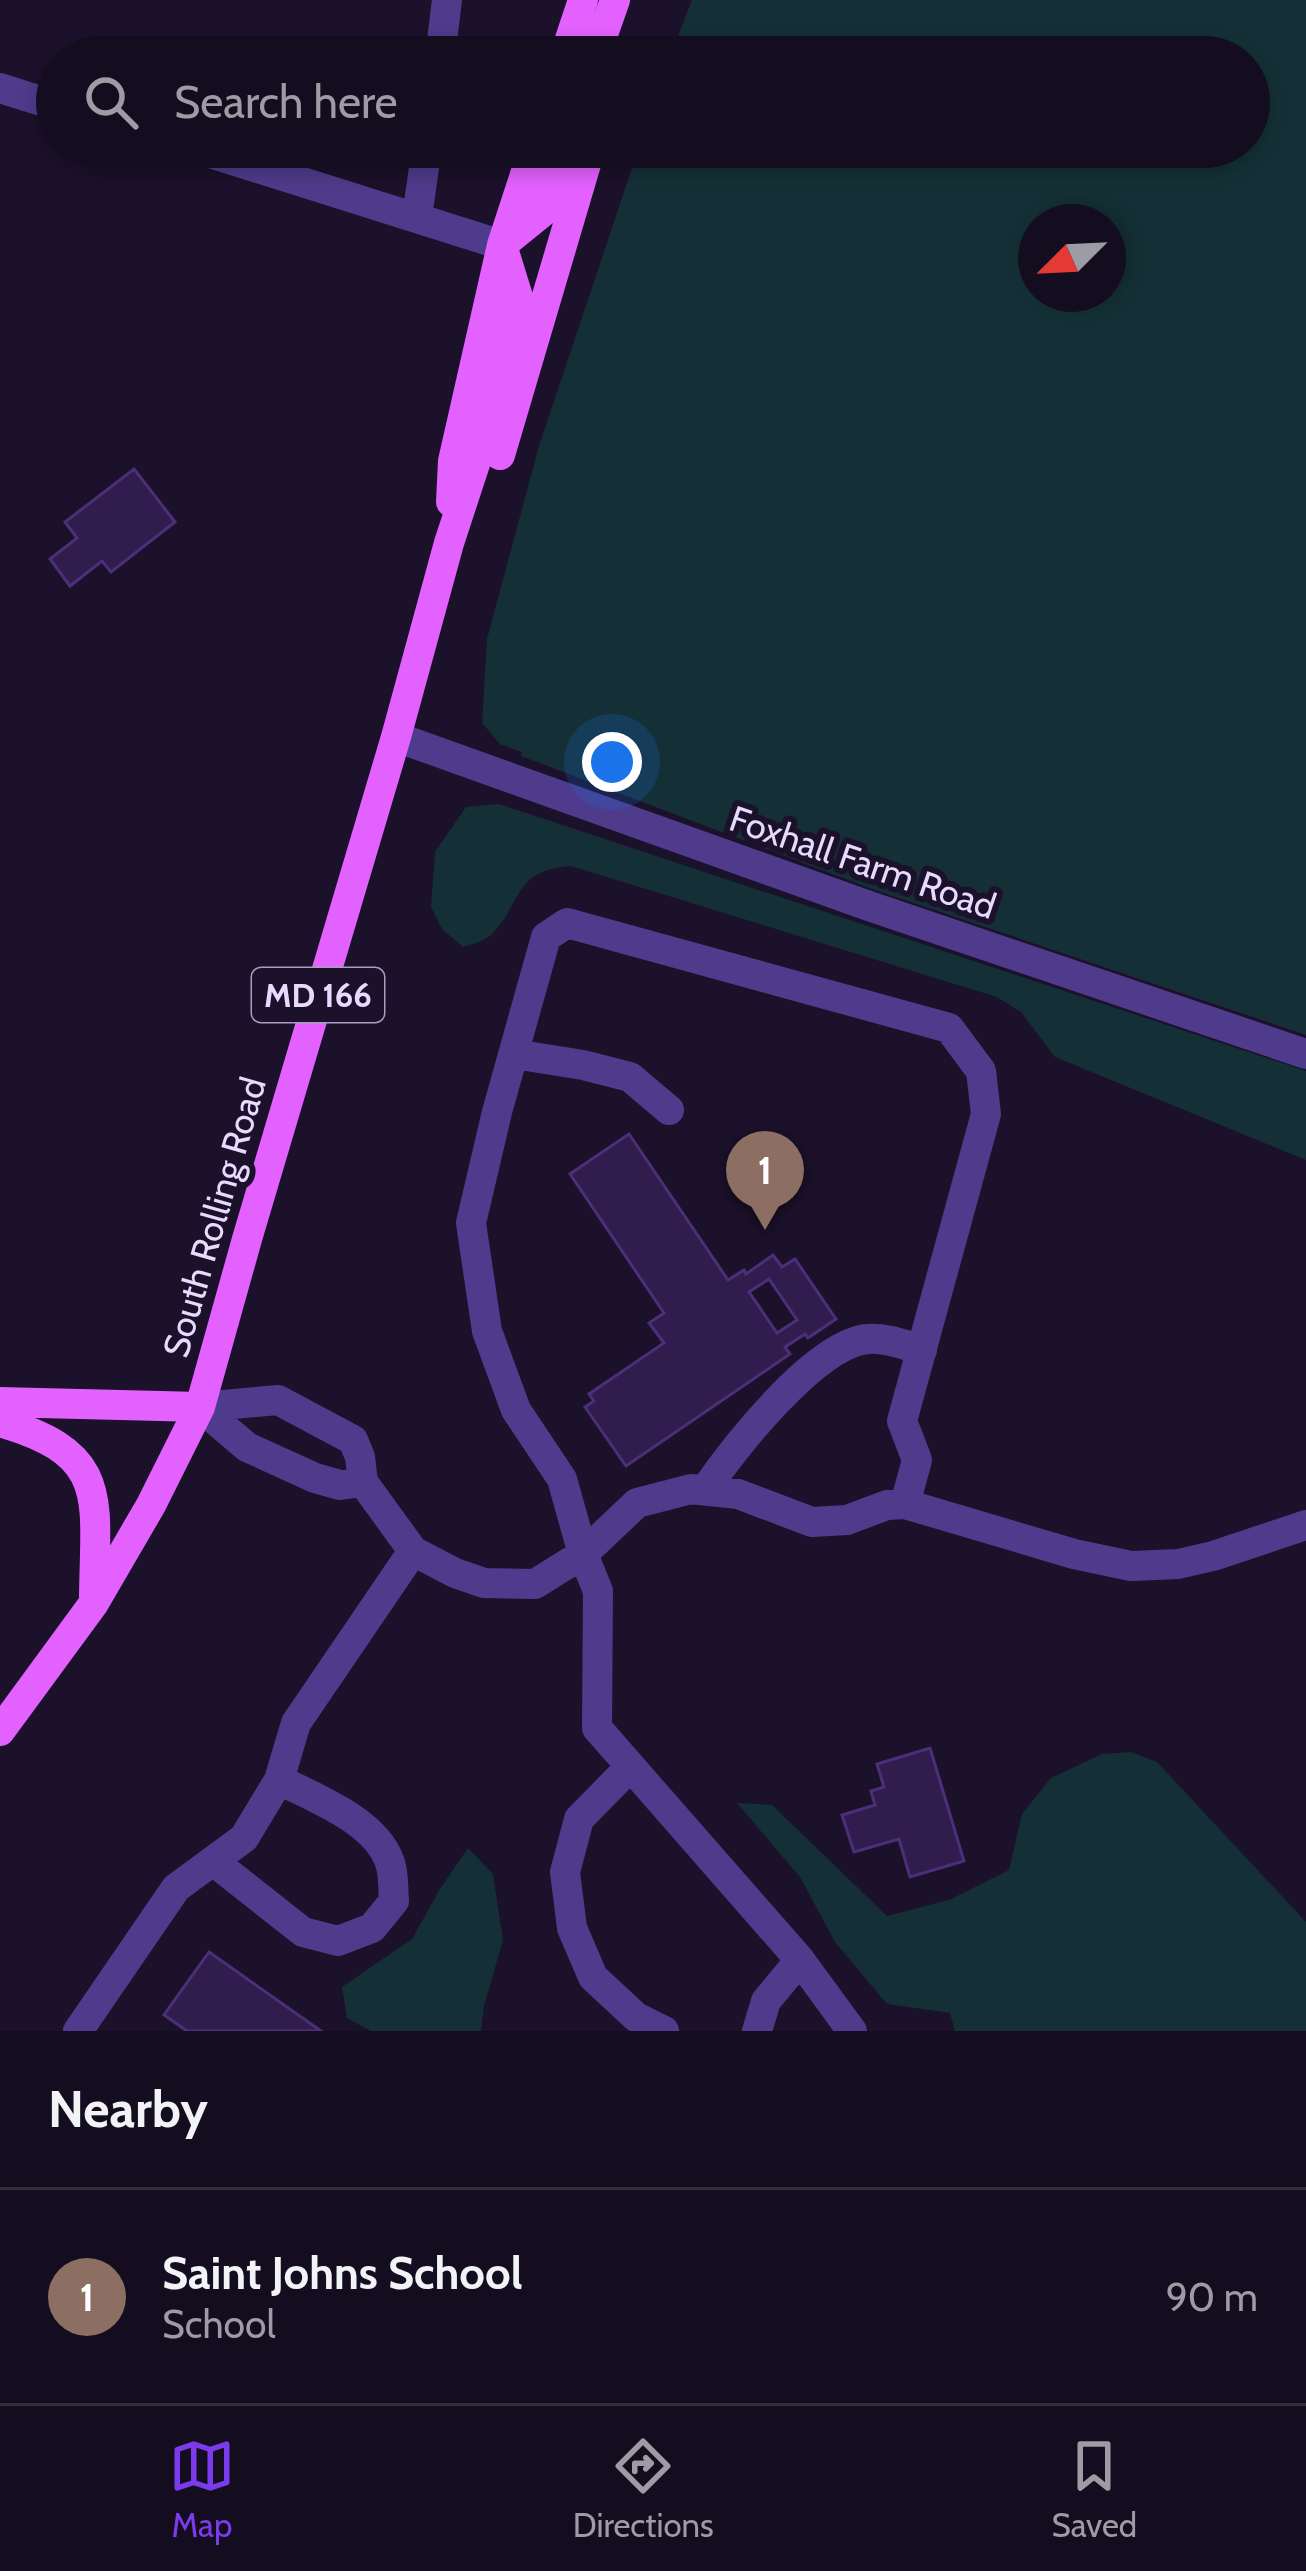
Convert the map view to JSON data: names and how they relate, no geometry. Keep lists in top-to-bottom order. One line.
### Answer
{"streets":{"main road":["MD 166","South Rolling Road"],"street":["Foxhall Farm Road"]},"crossings":[["Foxhall Farm Road","South Rolling Road"]],"north":"bottom left","page":{"search":"Search here","pins":"1","heading":"Nearby","list":[{"mark":"1","name":"Saint Johns School","note":"School","value":"90 m"}],"nav":["Map","Directions","Saved"]}}
